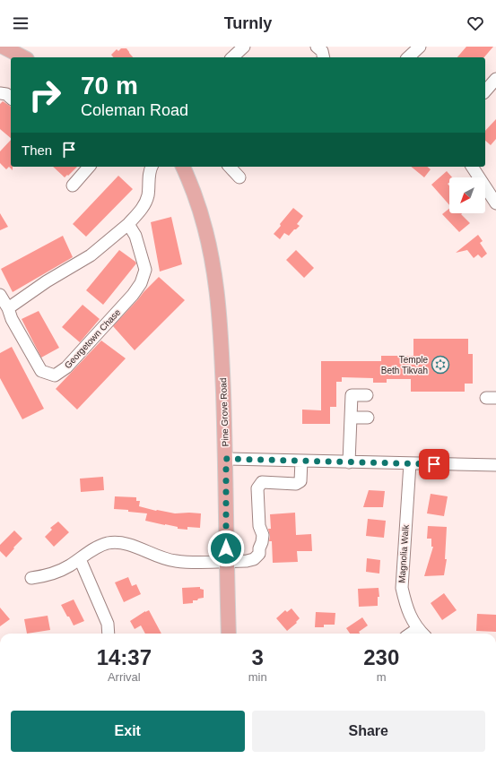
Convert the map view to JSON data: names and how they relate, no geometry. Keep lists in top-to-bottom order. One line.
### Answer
{"streets":{"main road":["Pine Grove Road"],"street":["Georgetown Chase","Magnolia Walk"]},"places":{"synagogue":["Temple Beth Tikvah"]},"north":"bottom left","page":{"header":"Turnly","turn":["70 m","Coleman Road"],"then":"Then","eta":["14:37","Arrival","3","min","230","m"],"buttons":["Exit","Share"]}}
